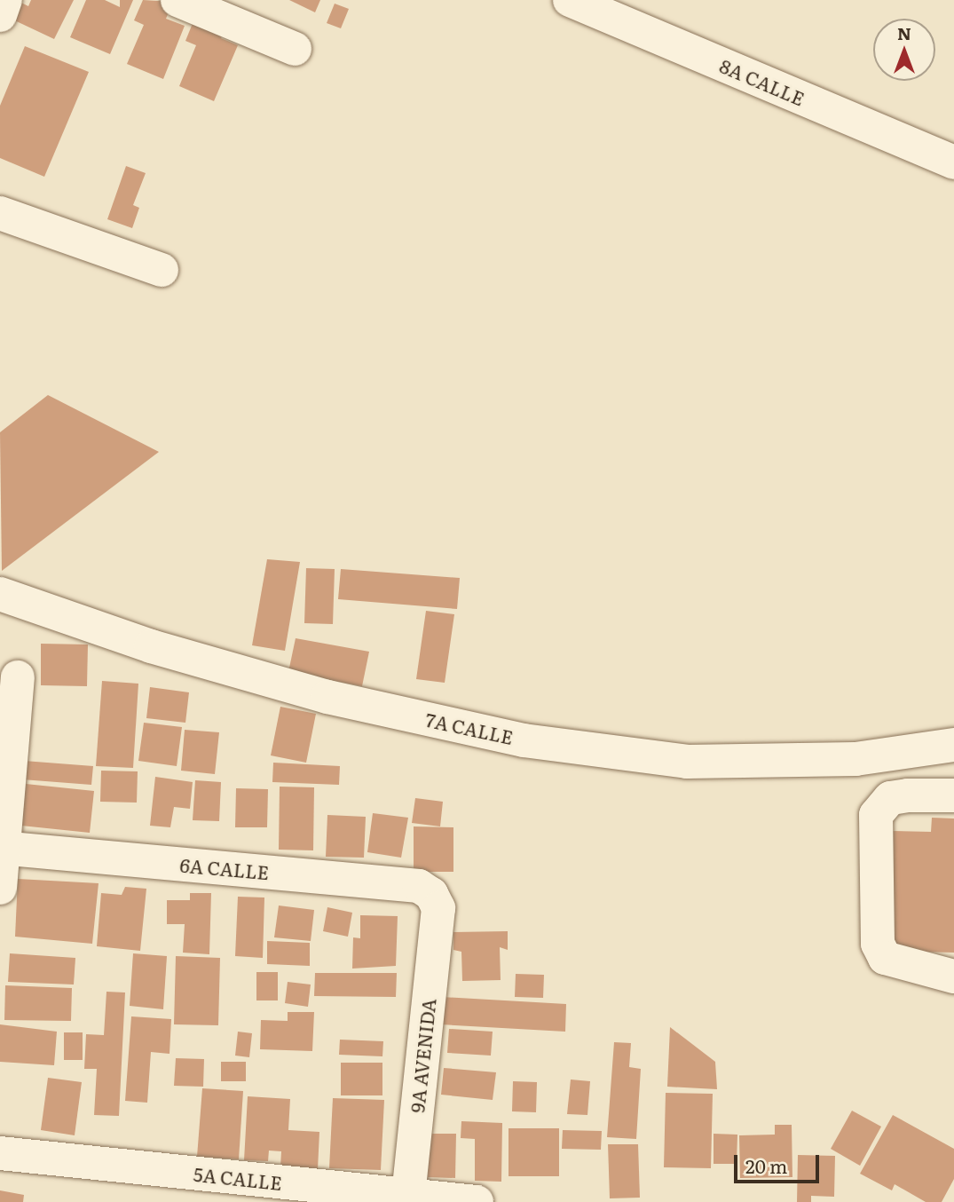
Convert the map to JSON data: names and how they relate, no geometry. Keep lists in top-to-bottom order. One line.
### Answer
{"streets":{"street":["8A CALLE","7A CALLE","6A CALLE","9A AVENIDA","5A CALLE"]},"crossings":[["6A CALLE","9A AVENIDA"],["9A AVENIDA","5A CALLE"]],"scale_bar":"20 m","north":"top"}
